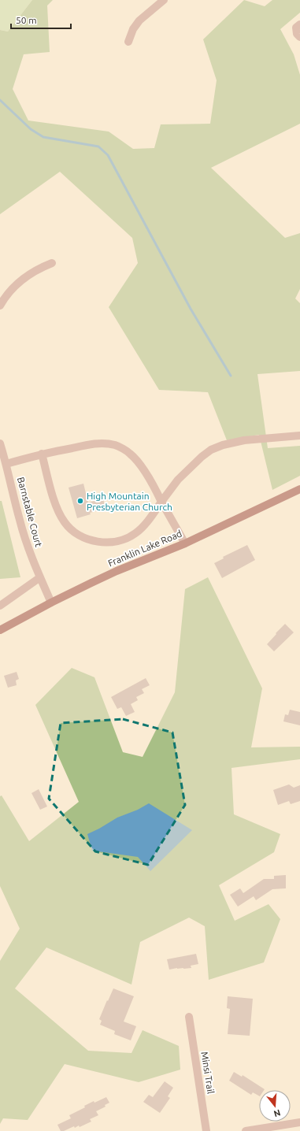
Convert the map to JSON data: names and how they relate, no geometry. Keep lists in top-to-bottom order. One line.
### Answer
{"streets":{"main road":["Franklin Lake Road"],"street":["Barnstable Court","Minsi Trail"]},"crossings":[["Barnstable Court","Franklin Lake Road"]],"places":["High Mountain Presbyterian Church"],"scale_bar":"50 m","north":"bottom"}
